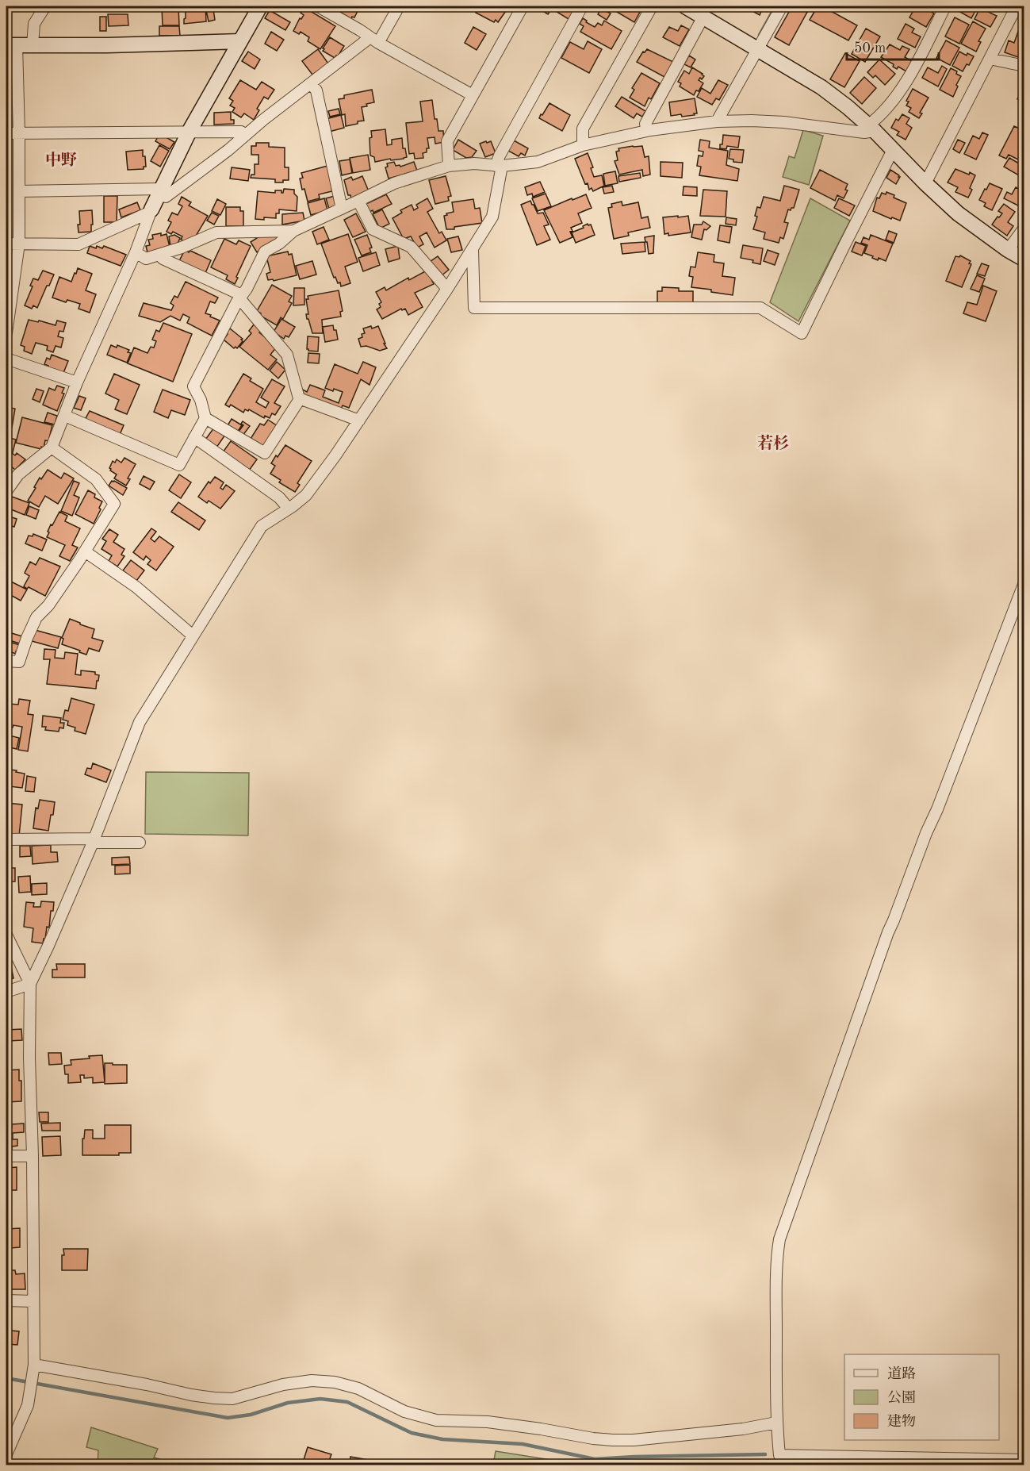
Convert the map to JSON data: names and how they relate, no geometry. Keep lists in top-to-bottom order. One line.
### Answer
{"districts":["中野","若杉"],"legend":["道路","公園","建物"],"scale_bar":"50 m"}
